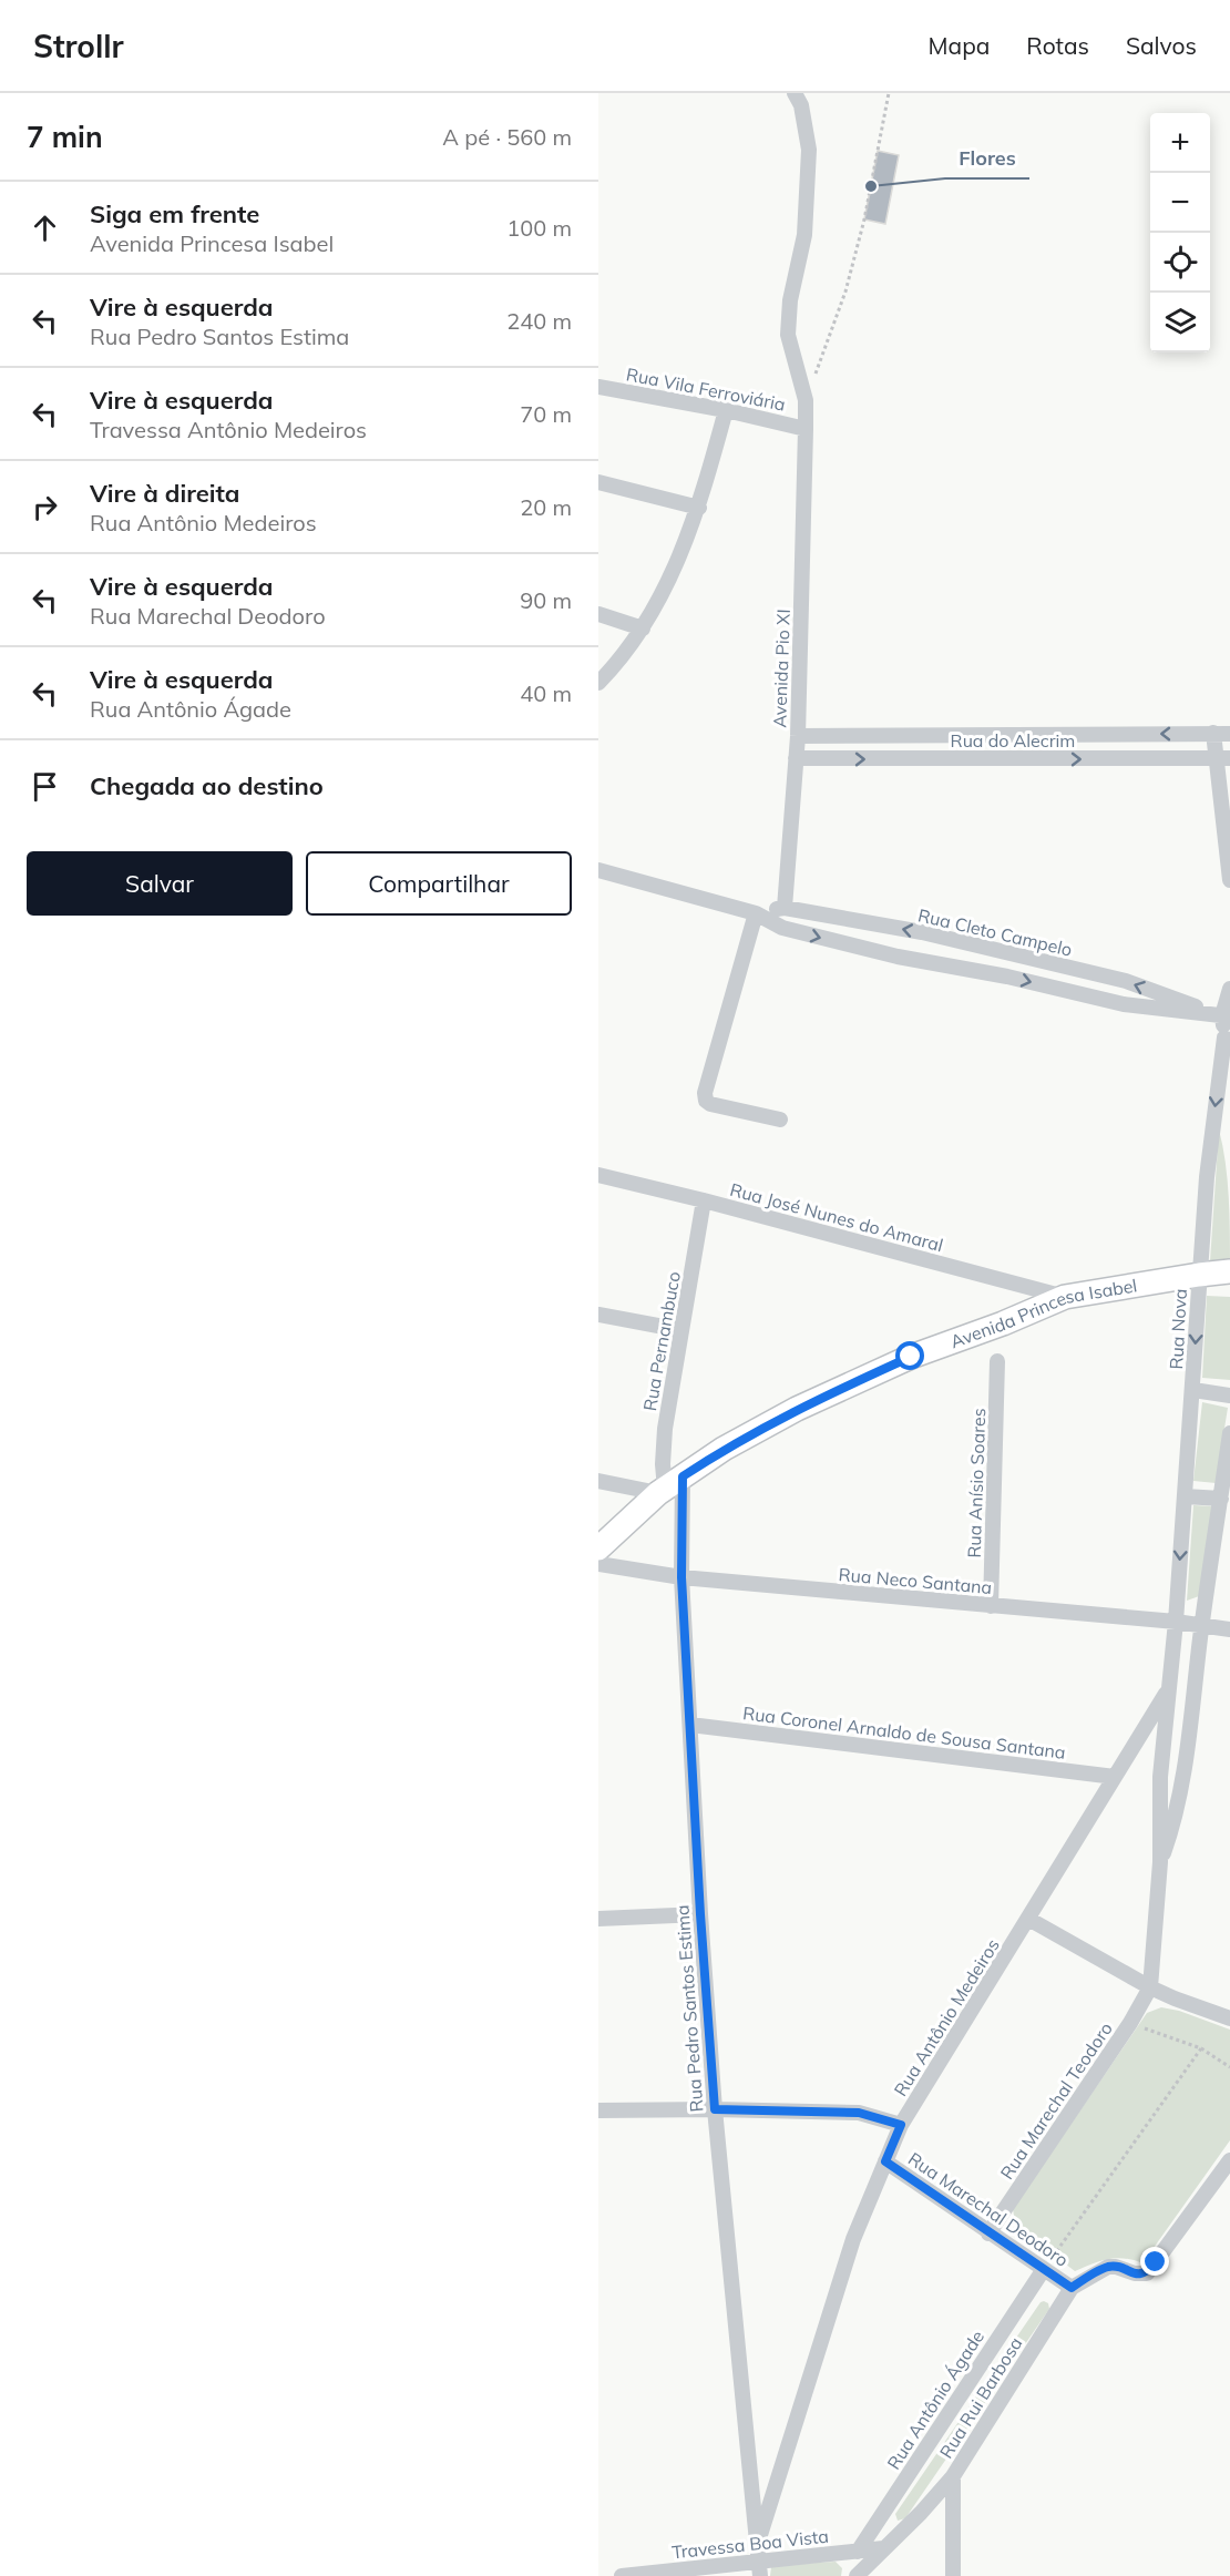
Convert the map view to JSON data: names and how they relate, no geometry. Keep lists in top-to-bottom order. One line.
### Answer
{"streets":{"main road":["Avenida Princesa Isabel"],"street":["Rua Vila Ferroviária","Avenida Pio XI","Rua do Alecrim","Rua Cleto Campelo","Rua José Nunes do Amaral","Rua Nova","Rua Pernambuco","Rua Anísio Soares","Rua Neco Santana","Rua Coronel Arnaldo de Sousa Santana","Rua Pedro Santos Estima","Rua Antônio Medeiros","Rua Marechal Teodoro","Rua Marechal Deodoro","Rua Rui Barbosa","Rua Antônio Ágade","Travessa Boa Vista"]},"crossings":[["Rua Vila Ferroviária","Avenida Pio XI"],["Avenida Pio XI","Rua do Alecrim"],["Avenida Pio XI","Rua Cleto Campelo"],["Rua Cleto Campelo","Rua Nova"],["Rua José Nunes do Amaral","Avenida Princesa Isabel"],["Rua José Nunes do Amaral","Rua Pernambuco"],["Avenida Princesa Isabel","Rua Nova"],["Avenida Princesa Isabel","Rua Pernambuco"],["Avenida Princesa Isabel","Rua Pedro Santos Estima"],["Rua Nova","Rua Neco Santana"],["Rua Nova","Rua Antônio Medeiros"],["Rua Pernambuco","Rua Pedro Santos Estima"],["Rua Anísio Soares","Rua Neco Santana"],["Rua Neco Santana","Rua Pedro Santos Estima"],["Rua Coronel Arnaldo de Sousa Santana","Rua Pedro Santos Estima"],["Rua Coronel Arnaldo de Sousa Santana","Rua Antônio Medeiros"],["Rua Pedro Santos Estima","Rua Antônio Medeiros"],["Rua Pedro Santos Estima","Travessa Boa Vista"],["Rua Antônio Medeiros","Rua Marechal Deodoro"],["Rua Marechal Teodoro","Rua Marechal Deodoro"],["Rua Marechal Deodoro","Rua Rui Barbosa"],["Rua Marechal Deodoro","Rua Antônio Ágade"],["Rua Antônio Ágade","Travessa Boa Vista"]],"places":["Flores"],"page":{"header":"Strollr","nav":["Mapa","Rotas","Salvos"],"heading":["7 min","A pé · 560 m"],"map_buttons":["+","−"],"list":[["Siga em frente","Avenida Princesa Isabel","100 m"],["Vire à esquerda","Rua Pedro Santos Estima","240 m"],["Vire à esquerda","Travessa Antônio Medeiros","70 m"],["Vire à direita","Rua Antônio Medeiros","20 m"],["Vire à esquerda","Rua Marechal Deodoro","90 m"],["Vire à esquerda","Rua Antônio Ágade","40 m"],"Chegada ao destino"],"buttons":["Salvar","Compartilhar"]}}
